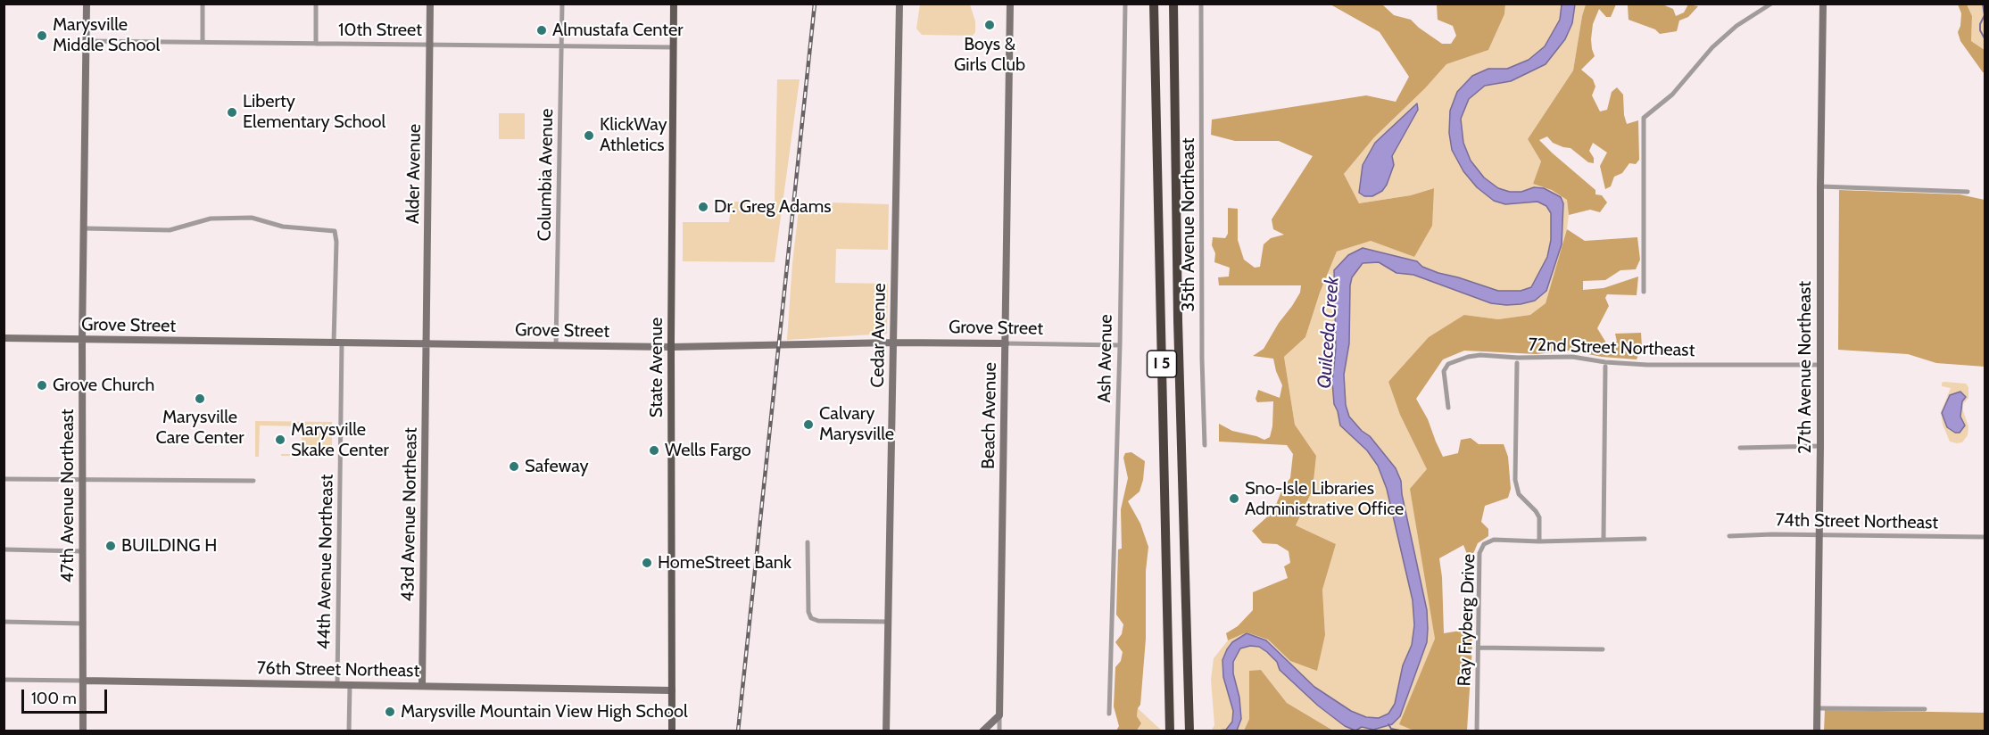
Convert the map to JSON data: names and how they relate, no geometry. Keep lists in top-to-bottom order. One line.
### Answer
{"streets":{"highway":["I 5"],"main road":["State Avenue"],"street":["10th Street","Alder Avenue","Columbia Avenue","35th Avenue Northeast","Grove Street","Cedar Avenue","72nd Street Northeast","Ash Avenue","27th Avenue Northeast","Beach Avenue","47th Avenue Northeast","43rd Avenue Northeast","74th Street Northeast","44th Avenue Northeast","Ray Fryberg Drive","76th Street Northeast"]},"crossings":[["10th Street","Alder Avenue"],["10th Street","Columbia Avenue"],["10th Street","State Avenue"],["10th Street","47th Avenue Northeast"],["Alder Avenue","Grove Street"],["Alder Avenue","43rd Avenue Northeast"],["Columbia Avenue","Grove Street"],["Grove Street","Cedar Avenue"],["Grove Street","Ash Avenue"],["Grove Street","State Avenue"],["Grove Street","Beach Avenue"],["Grove Street","47th Avenue Northeast"],["Grove Street","43rd Avenue Northeast"],["Grove Street","44th Avenue Northeast"],["72nd Street Northeast","27th Avenue Northeast"],["State Avenue","76th Street Northeast"],["27th Avenue Northeast","74th Street Northeast"],["47th Avenue Northeast","76th Street Northeast"],["43rd Avenue Northeast","76th Street Northeast"],["44th Avenue Northeast","76th Street Northeast"]],"water":["Quilceda Creek"],"places":["Boys & Girls Club","Almustafa Center","Marysville Middle School","Liberty Elementary School","KlickWay Athletics","Dr. Greg Adams","Grove Church","Marysville Care Center","Calvary Marysville","Marysville Skake Center","Wells Fargo","Safeway","Sno-Isle Libraries Administrative Office","BUILDING H","HomeStreet Bank","Marysville Mountain View High School"],"scale_bar":"100 m"}
